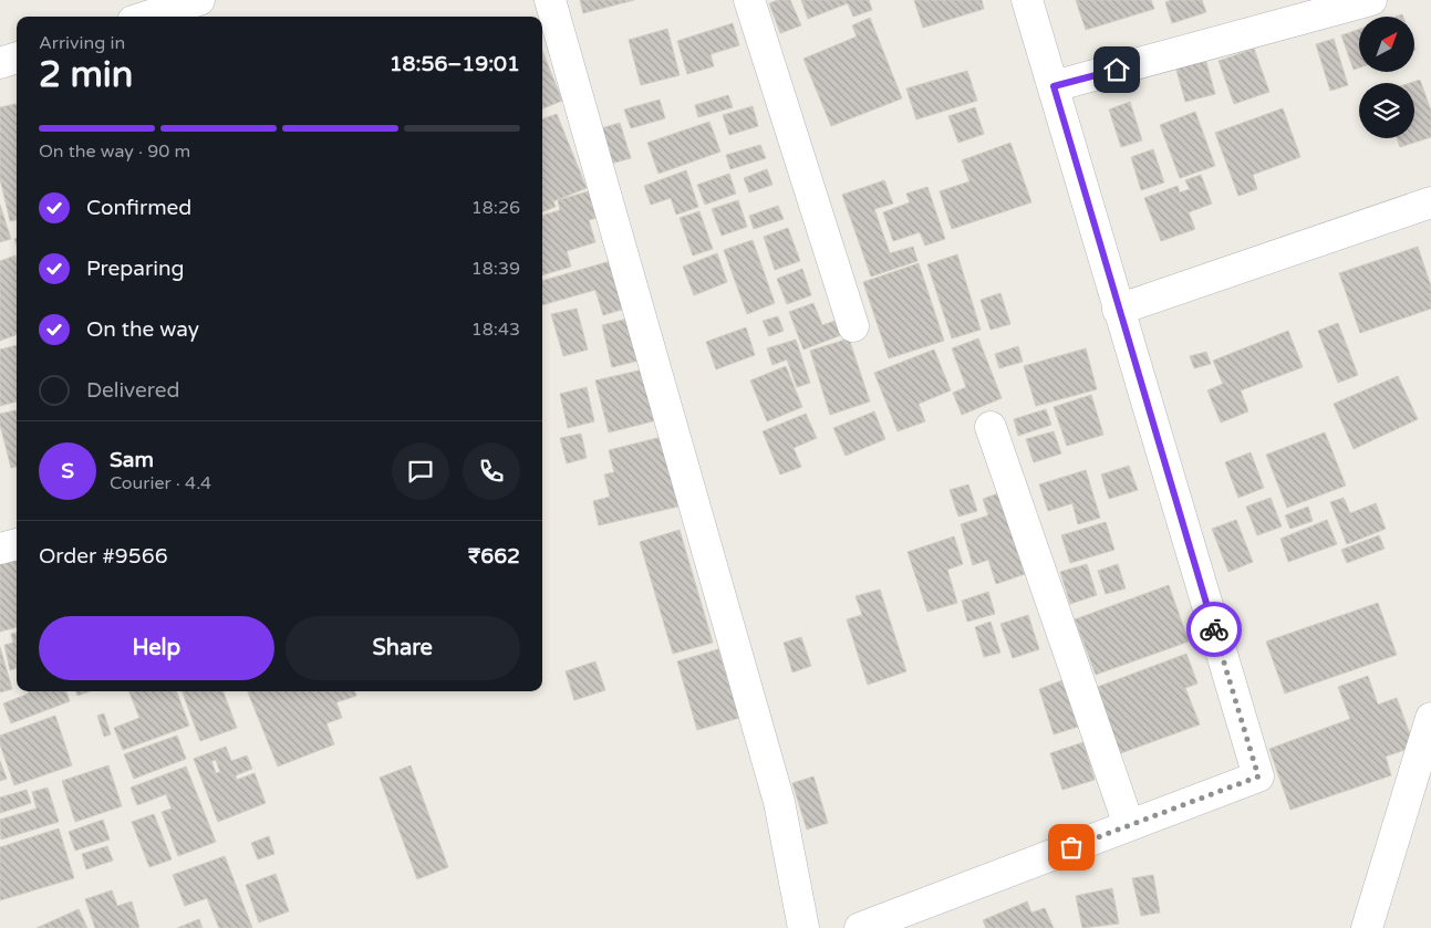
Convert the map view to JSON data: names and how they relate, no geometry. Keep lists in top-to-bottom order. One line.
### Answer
{"north":"top right","page":{"heading":["2 min","Arriving in","18:56–19:01"],"panel":["Sam","Courier · 4.4","Order #9566","₹662"],"bar":"On the way · 90 m","list":[["Confirmed","18:26"],["Preparing","18:39"],["On the way","18:43"],"Delivered"],"round":"S","buttons":["Help","Share"]}}
